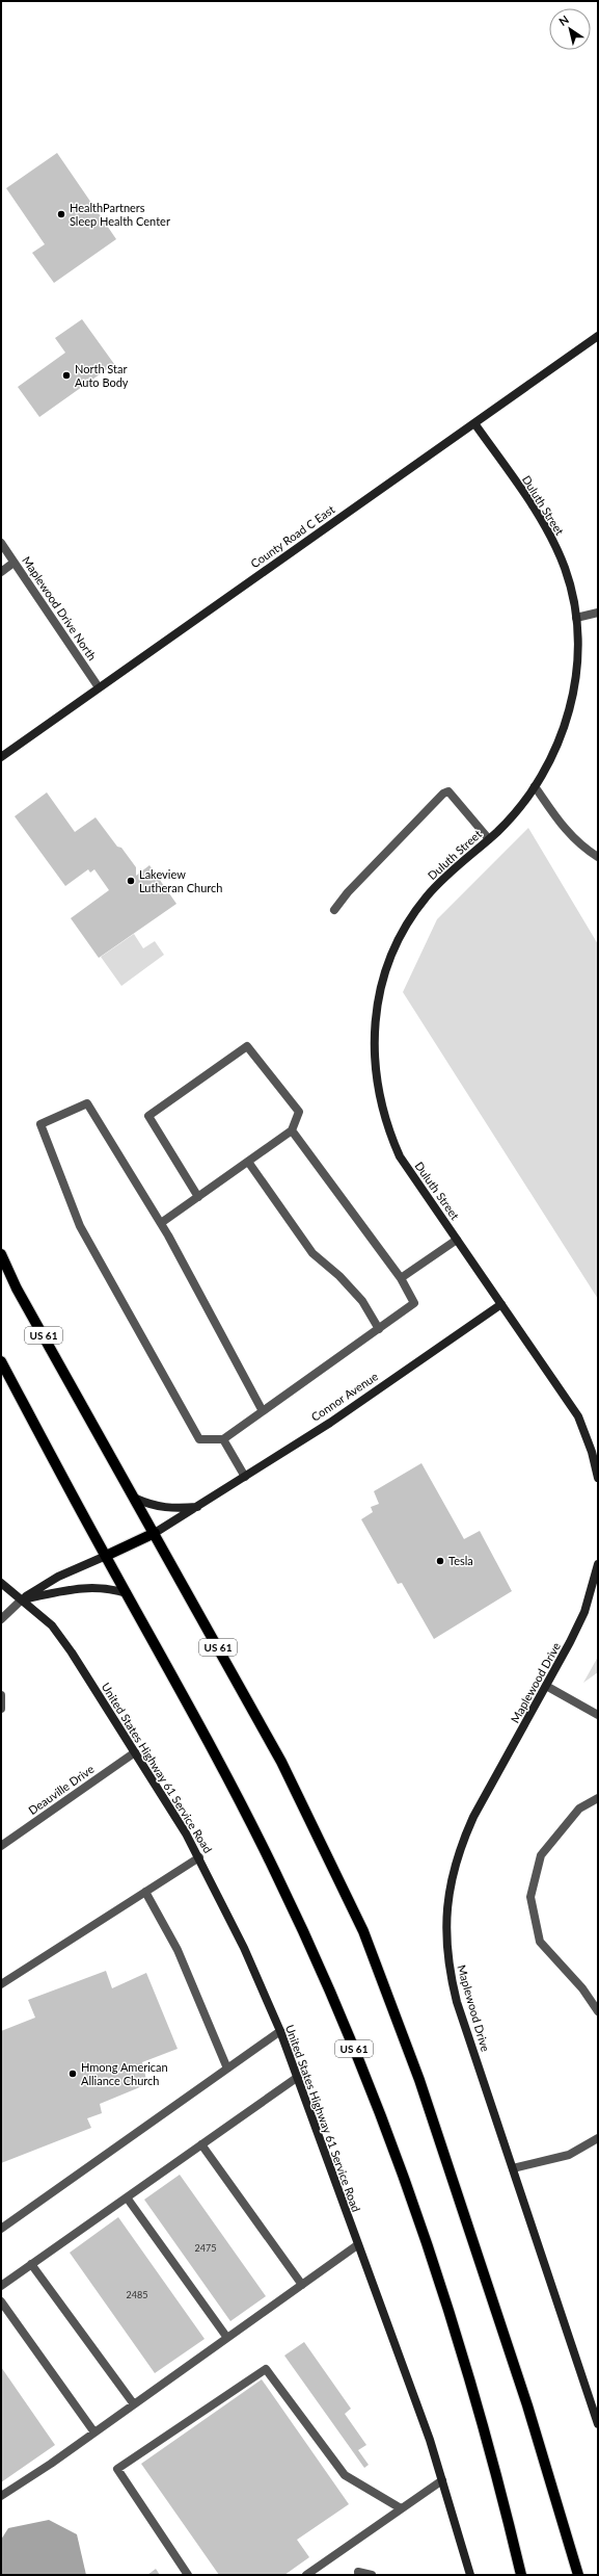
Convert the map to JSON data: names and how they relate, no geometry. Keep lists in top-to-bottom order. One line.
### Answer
{"streets":{"main road":["US 61","Connor Avenue"],"street":["Duluth Street","County Road C East","Maplewood Drive North","Maplewood Drive","United States Highway 61 Service Road","Deauville Drive"]},"crossings":[["Duluth Street","County Road C East"],["Duluth Street","Connor Avenue"],["County Road C East","Maplewood Drive North"],["US 61","Connor Avenue"],["United States Highway 61 Service Road","Deauville Drive"]],"places":["HealthPartners Sleep Health Center","North Star Auto Body","Lakeview Lutheran Church","Tesla","Hmong American Alliance Church"],"house_numbers":["2475","2485"],"north":"top left"}
